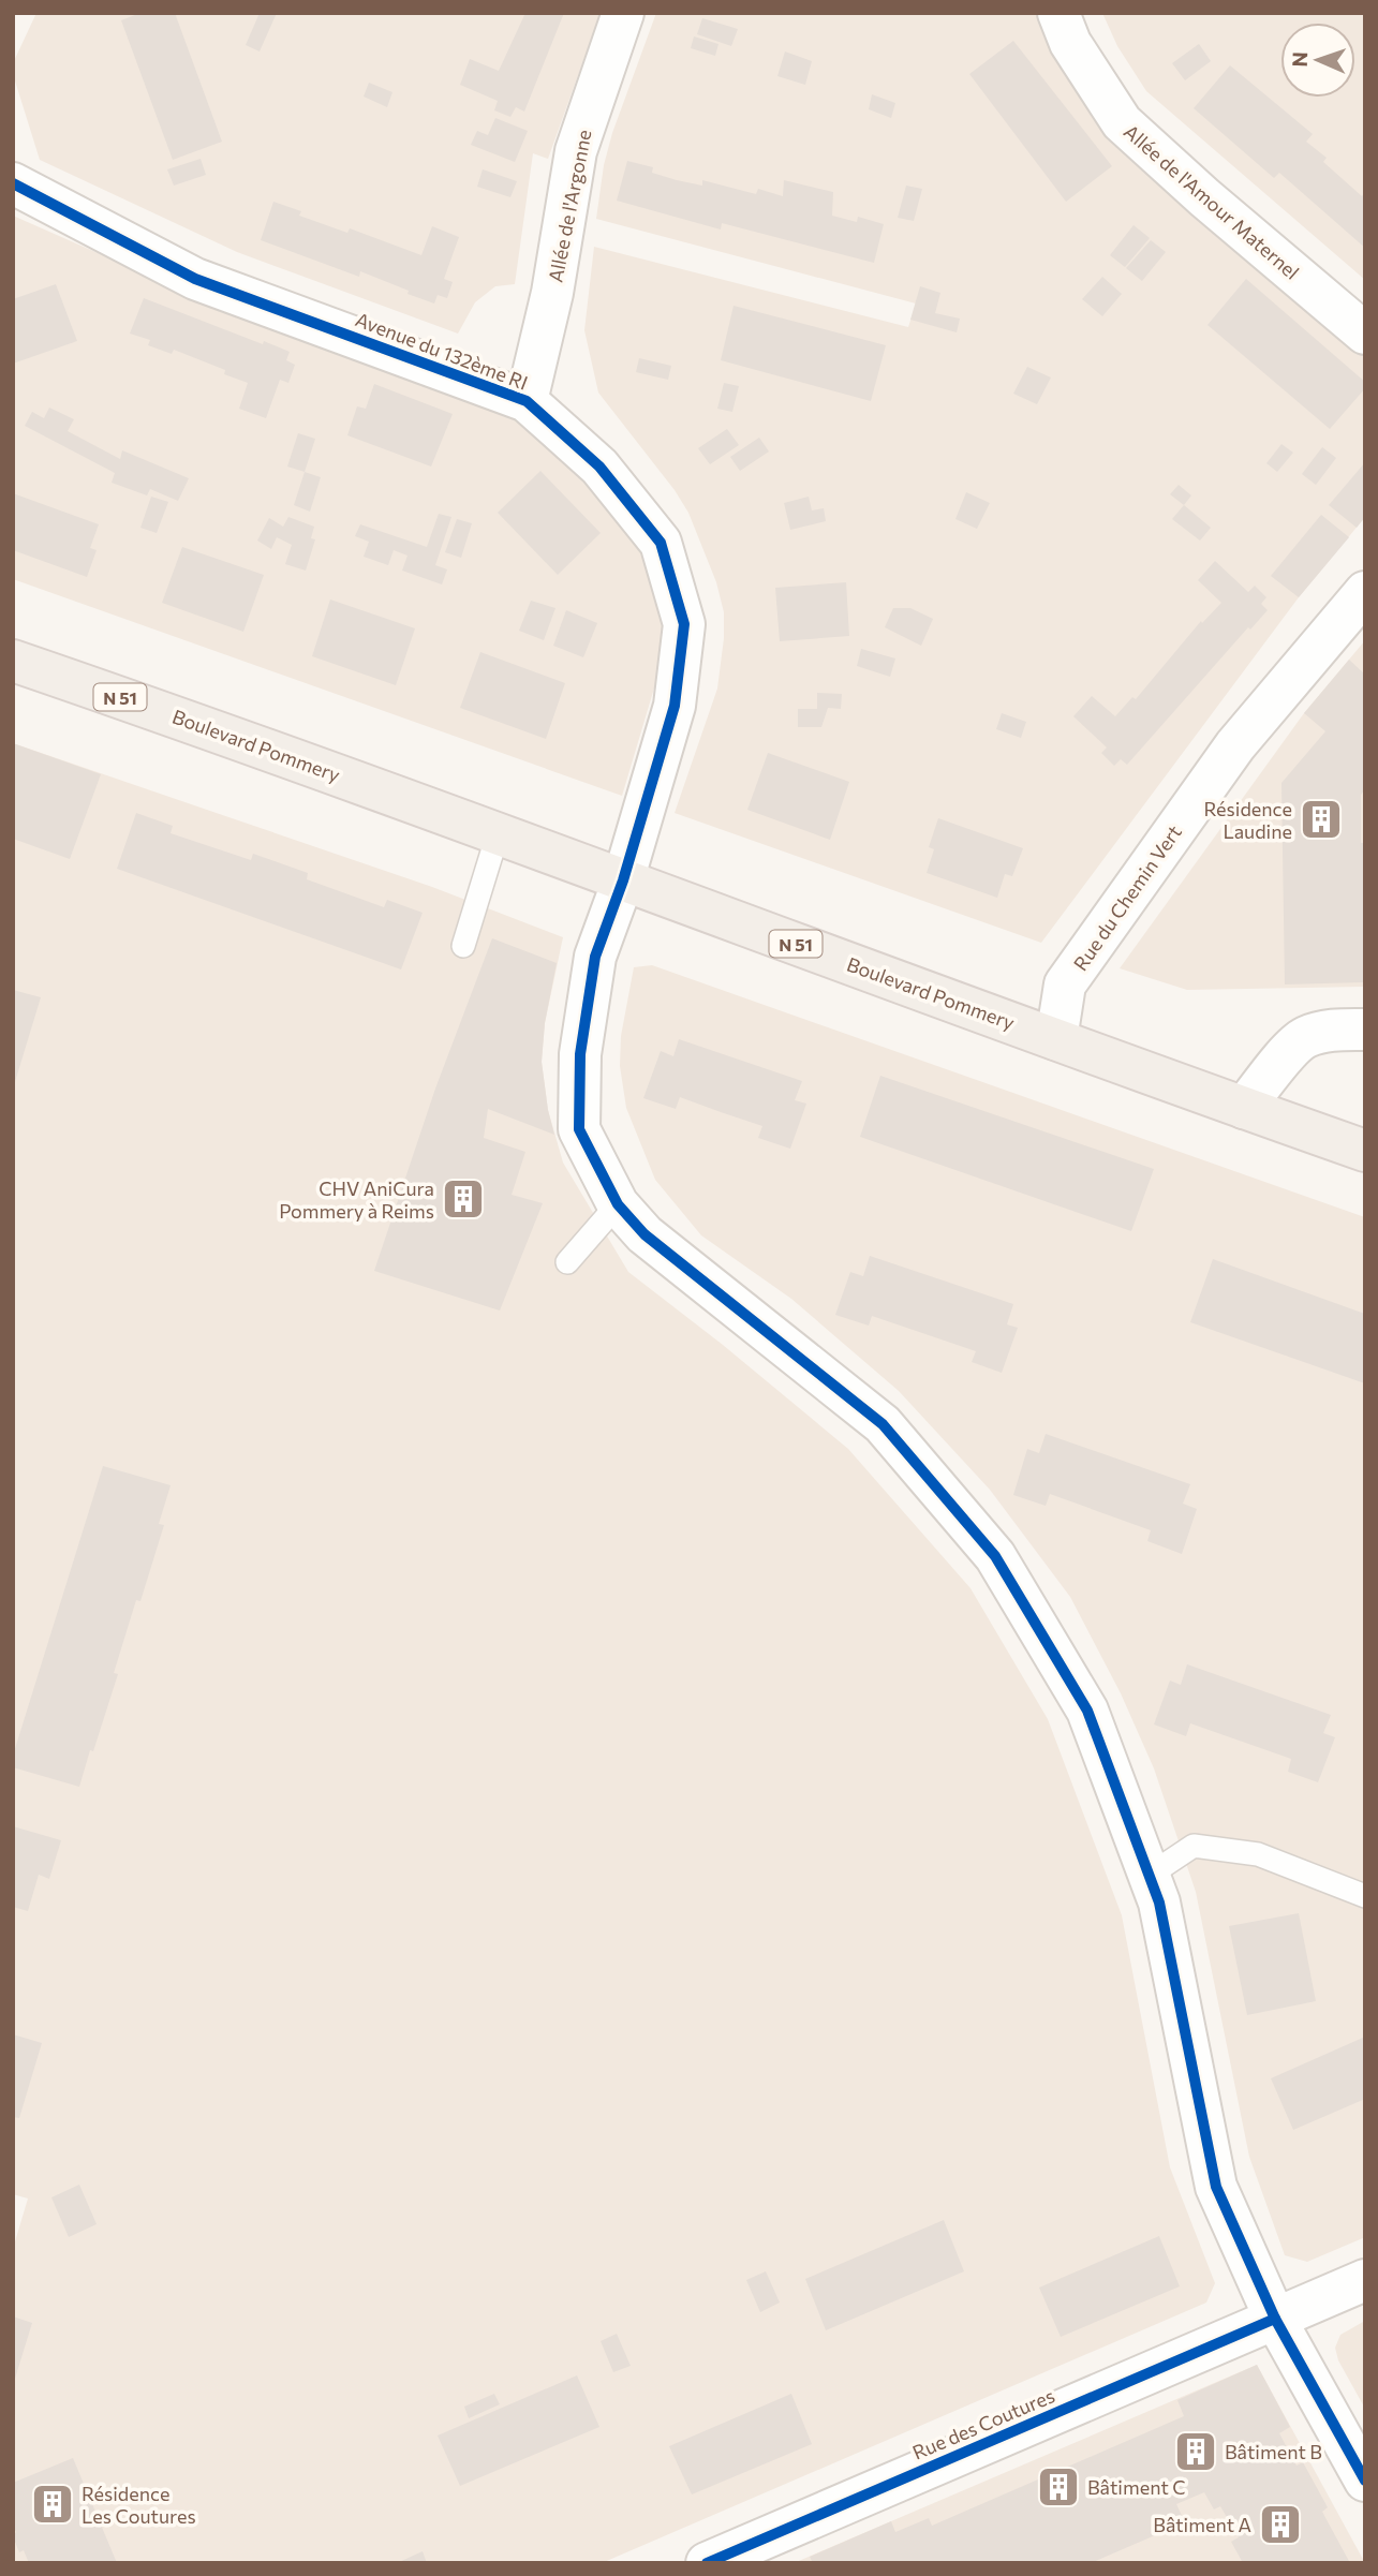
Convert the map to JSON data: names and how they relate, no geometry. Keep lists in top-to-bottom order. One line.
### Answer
{"streets":{"main road":["N 51","Boulevard Pommery"],"street":["Allée de l'Amour Maternel","Allée de l'Argonne","Avenue du 132ème RI","Rue du Chemin Vert","Rue des Coutures"]},"crossings":[["Allée de l'Argonne","Avenue du 132ème RI"],["Avenue du 132ème RI","Boulevard Pommery"],["Avenue du 132ème RI","Rue des Coutures"],["Boulevard Pommery","Rue du Chemin Vert"]],"places":{"building":["Résidence Laudine","CHV AniCura Pommery à Reims","Bâtiment B","Bâtiment C","Résidence Les Coutures","Bâtiment A"]},"north":"left"}
